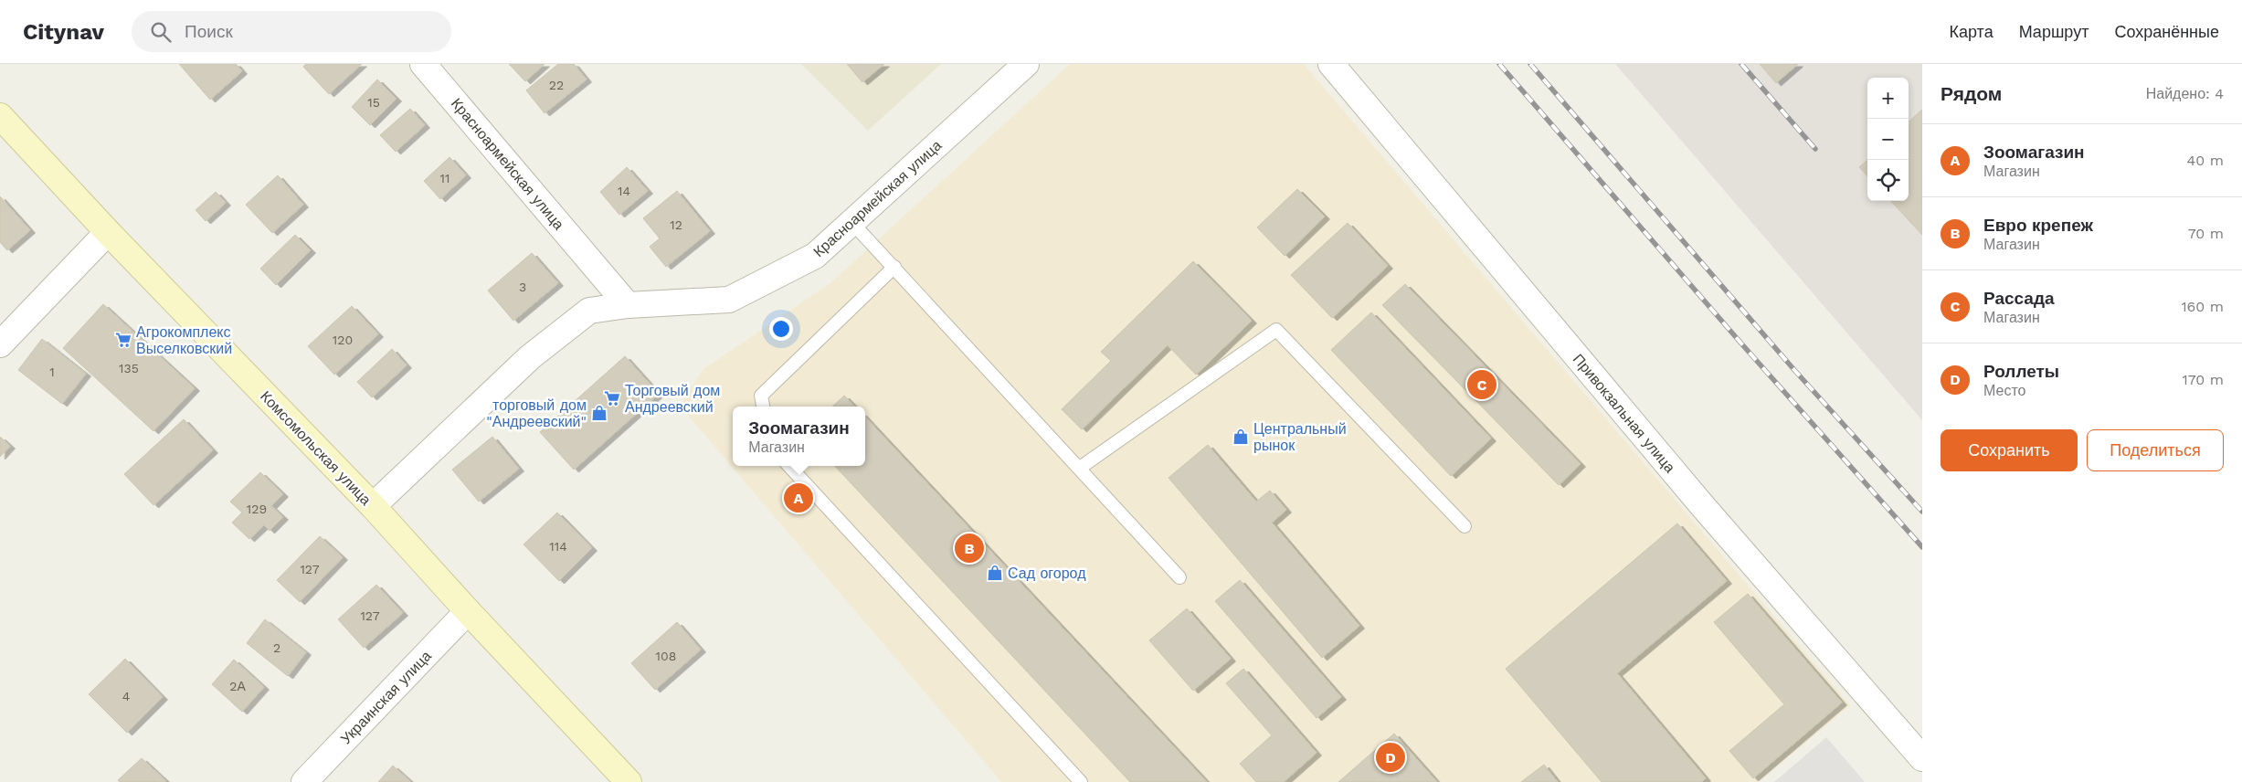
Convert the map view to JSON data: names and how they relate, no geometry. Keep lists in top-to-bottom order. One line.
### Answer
{"streets":{"street":["Красноармейская улица","Привокзальная улица","Комсомольская улица","Украинская улица"]},"crossings":[["Красноармейская улица","Комсомольская улица"],["Комсомольская улица","Украинская улица"]],"places":{"supermarket":["Агрокомплекс Выселковский","Торговый дом Андреевский"],"shop":["торговый дом \"Андреевский\"","Центральный рынок","Сад огород"]},"house_numbers":["22","15","11","14","12","3","120","135","1","129","114","127","127","2","108","2А","4"],"page":{"header":"Citynav","search":"Поиск","nav":["Карта","Маршрут","Сохранённые"],"heading":["Рядом","Найдено: 4"],"map_buttons":["+","−"],"list":[{"mark":"A","name":"Зоомагазин","note":"Магазин","value":"40 m"},{"mark":"B","name":"Евро крепеж","note":"Магазин","value":"70 m"},{"mark":"C","name":"Рассада","note":"Магазин","value":"160 m"},{"mark":"D","name":"Роллеты","note":"Место","value":"170 m"}],"pins":["C","A","B","D"],"popup":["Зоомагазин","Магазин"],"buttons":["Сохранить","Поделиться"]}}
